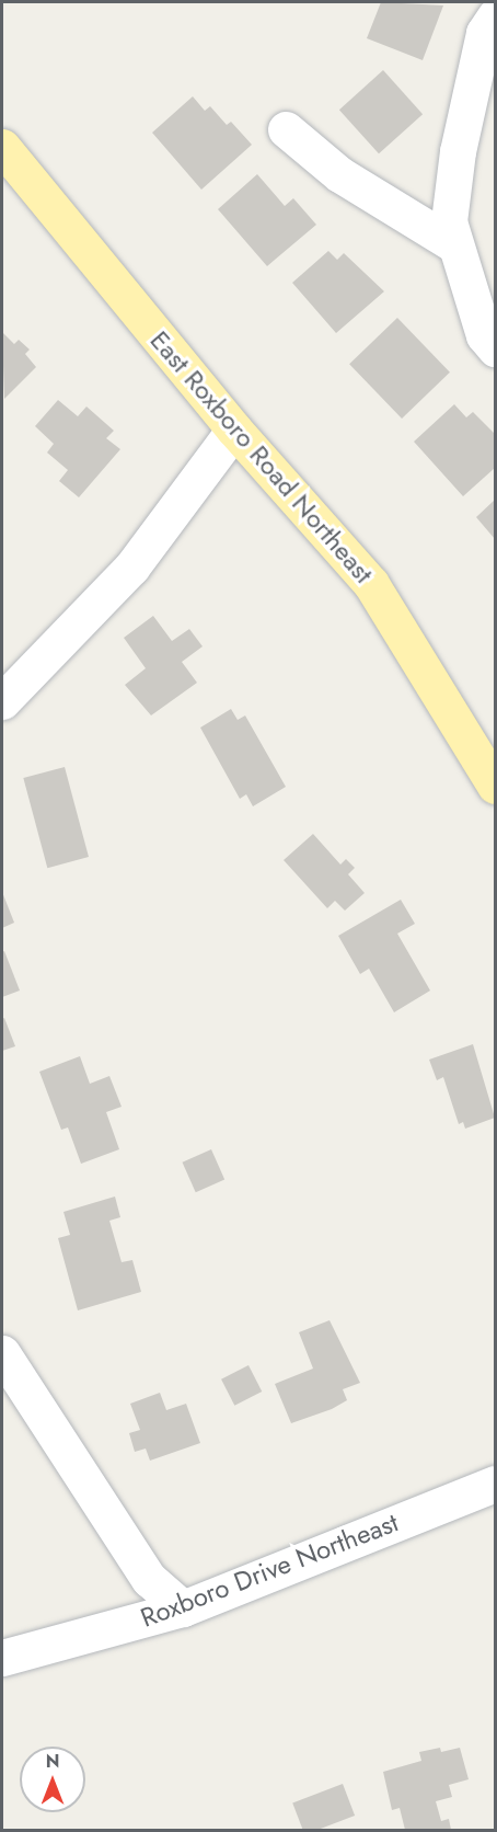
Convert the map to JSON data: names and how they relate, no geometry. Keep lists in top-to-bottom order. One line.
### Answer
{"streets":{"main road":["East Roxboro Road Northeast"],"street":["Roxboro Drive Northeast"]},"north":"top"}
